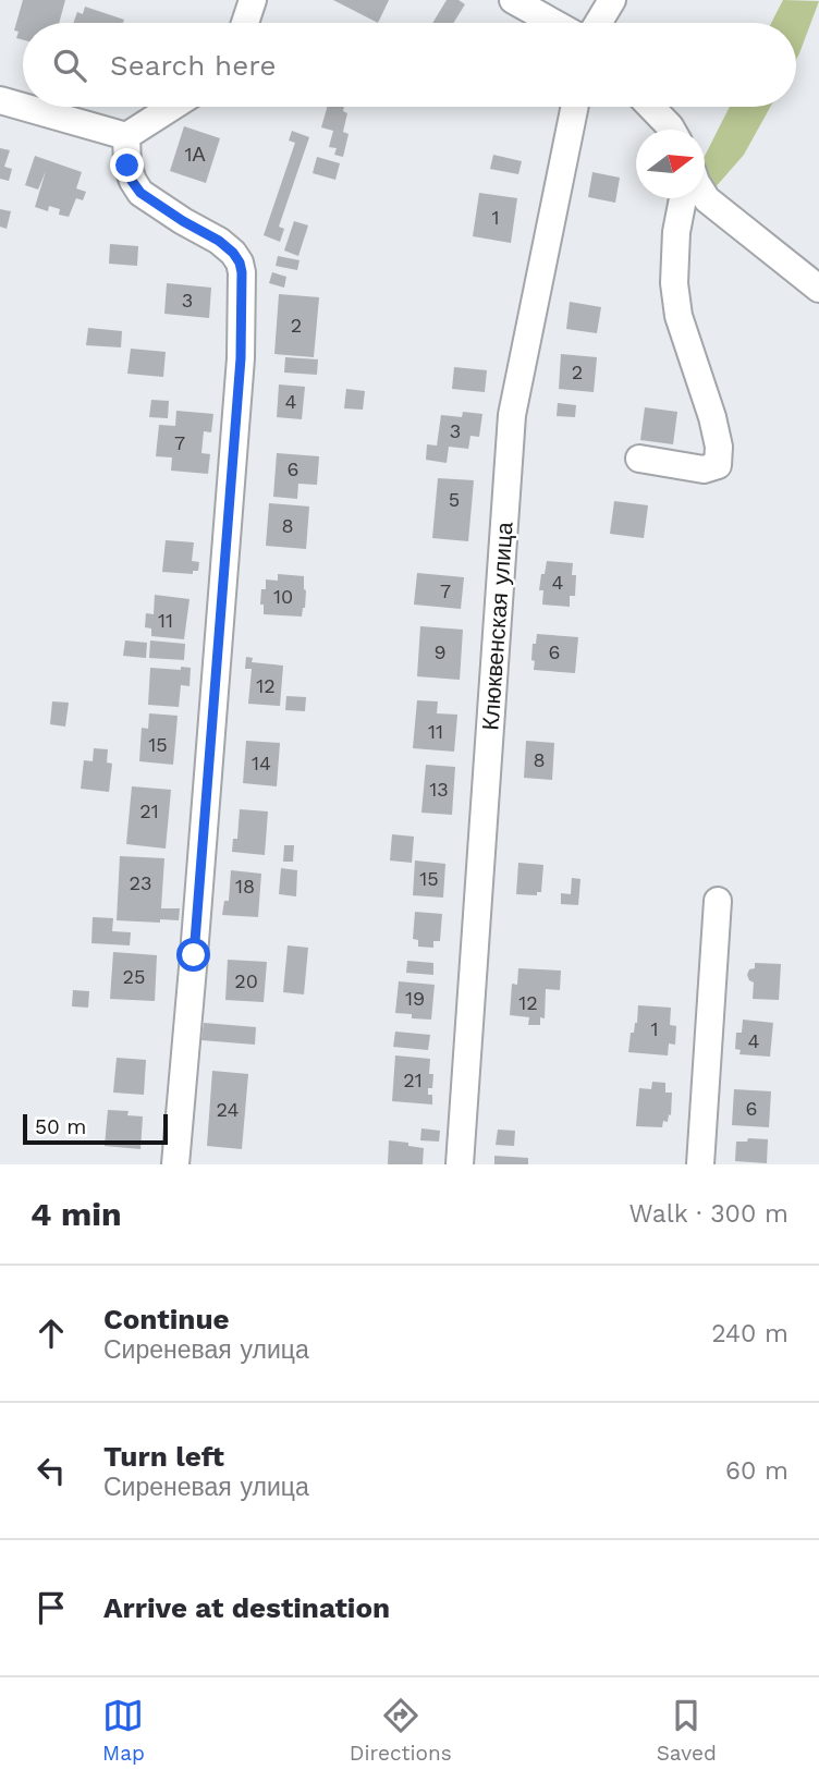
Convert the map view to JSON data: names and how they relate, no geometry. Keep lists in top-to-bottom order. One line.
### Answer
{"streets":{"street":["Клюквенская улица"]},"house_numbers":["1А","1","3","2","2","4","3","7","6","5","8","4","7","10","11","9","6","12","11","15","8","14","13","21","15","23","18","25","20","19","12","1","4","21","6","24"],"scale_bar":"50 m","north":"right","page":{"search":"Search here","scale":"50 m","heading":["4 min","Walk · 300 m"],"list":[["Continue","Сиреневая улица","240 m"],["Turn left","Сиреневая улица","60 m"],"Arrive at destination"],"nav":["Map","Directions","Saved"]}}
